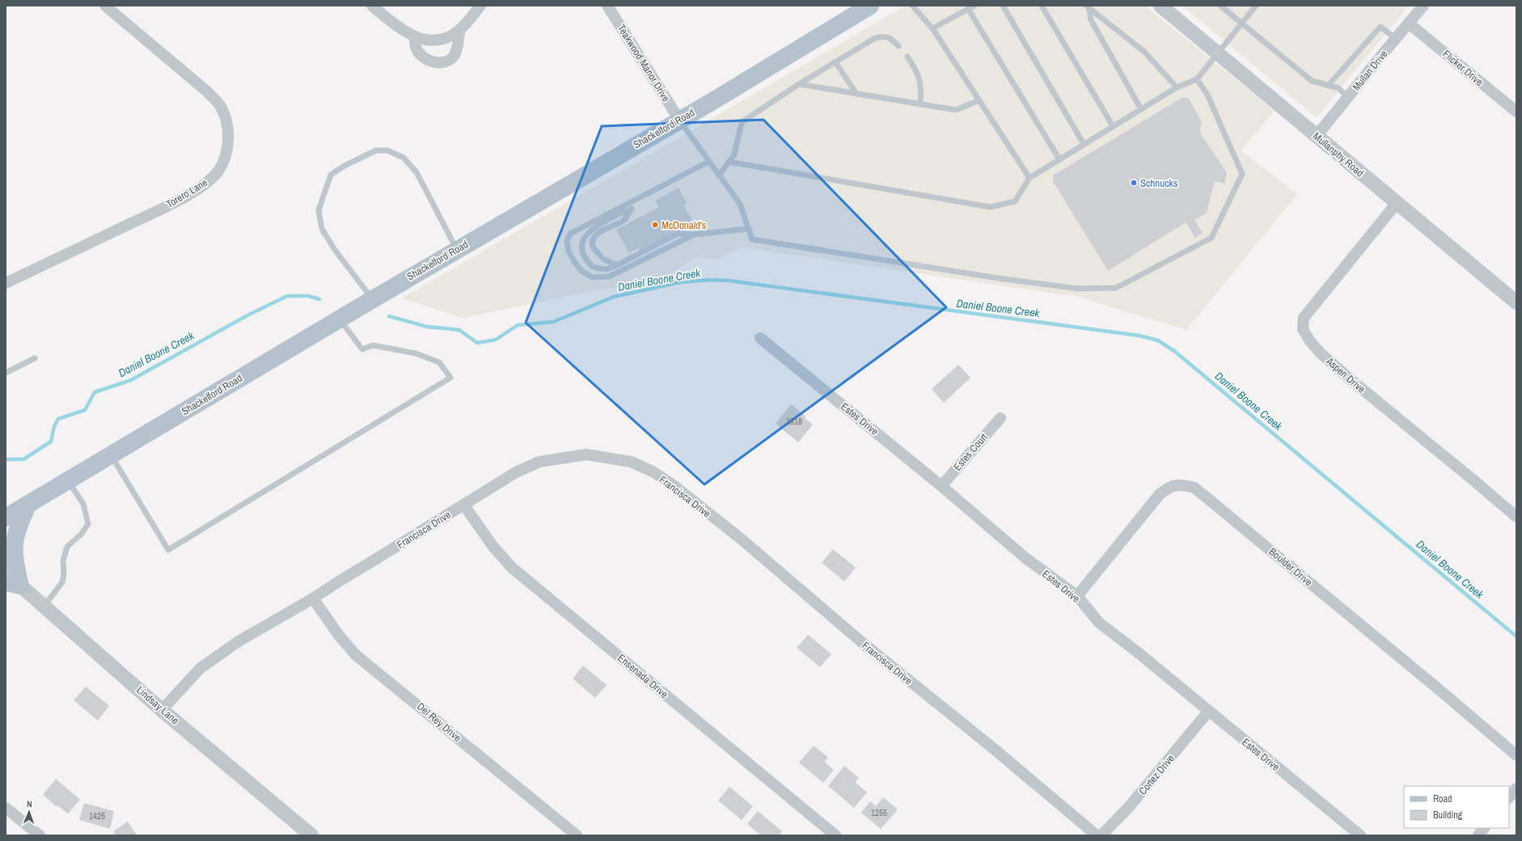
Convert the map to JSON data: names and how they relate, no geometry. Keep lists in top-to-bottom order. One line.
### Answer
{"streets":{"main road":["Shackelford Road"],"street":["Teakwood Manor Drive","Flicker Drive","Mullan Drive","Mullanphy Road","Torero Lane","Aspen Drive","Estes Drive","Estes Court","Francisca Drive","Boulder Drive","Ensenada Drive","Lindsay Lane","Del Rey Drive","Cortez Drive"]},"crossings":[["Teakwood Manor Drive","Shackelford Road"],["Flicker Drive","Mullan Drive"],["Mullan Drive","Mullanphy Road"],["Mullanphy Road","Aspen Drive"],["Estes Drive","Estes Court"],["Estes Drive","Boulder Drive"],["Estes Drive","Cortez Drive"],["Francisca Drive","Ensenada Drive"],["Francisca Drive","Lindsay Lane"],["Francisca Drive","Del Rey Drive"]],"water":["Daniel Boone Creek"],"places":["Schnucks","McDonald's"],"house_numbers":["1618","1255","1425"],"legend":["Road","Building"],"north":"top"}
